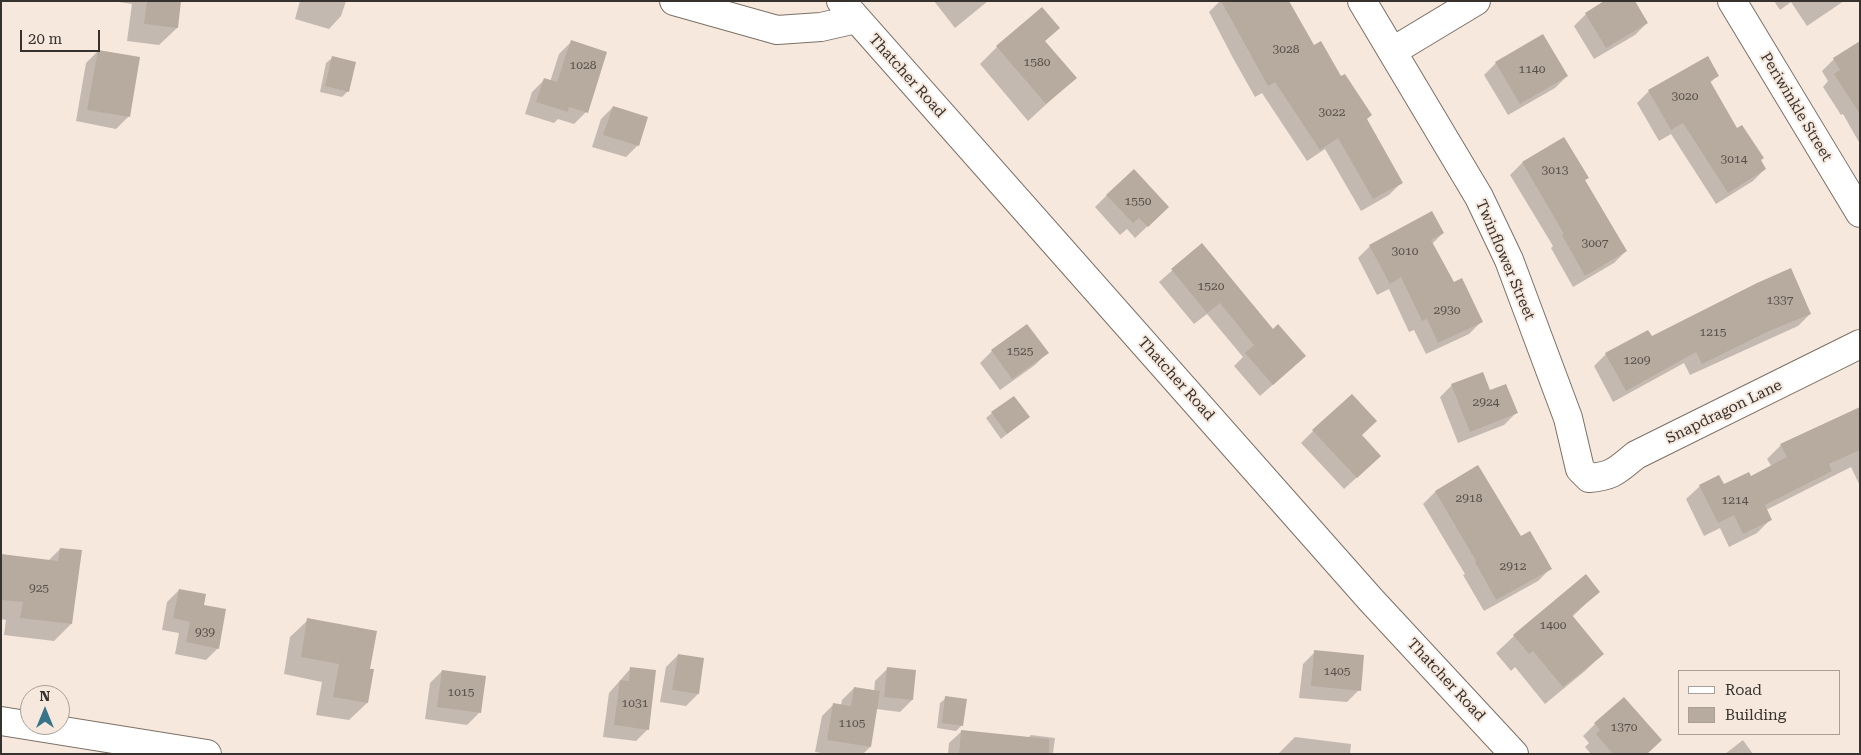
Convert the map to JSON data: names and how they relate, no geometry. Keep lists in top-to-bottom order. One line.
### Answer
{"streets":{"street":["Thatcher Road","Periwinkle Street","Twinflower Street","Snapdragon Lane"]},"crossings":[["Twinflower Street","Snapdragon Lane"]],"house_numbers":["3028","1580","1028","1140","3020","3022","3014","3013","1550","3007","3010","1520","1337","2930","1215","1525","1209","2924","2918","1214","2912","925","1400","939","1405","1015","1031","1105","1370"],"legend":["Road","Building"],"scale_bar":"20 m","north":"top"}
